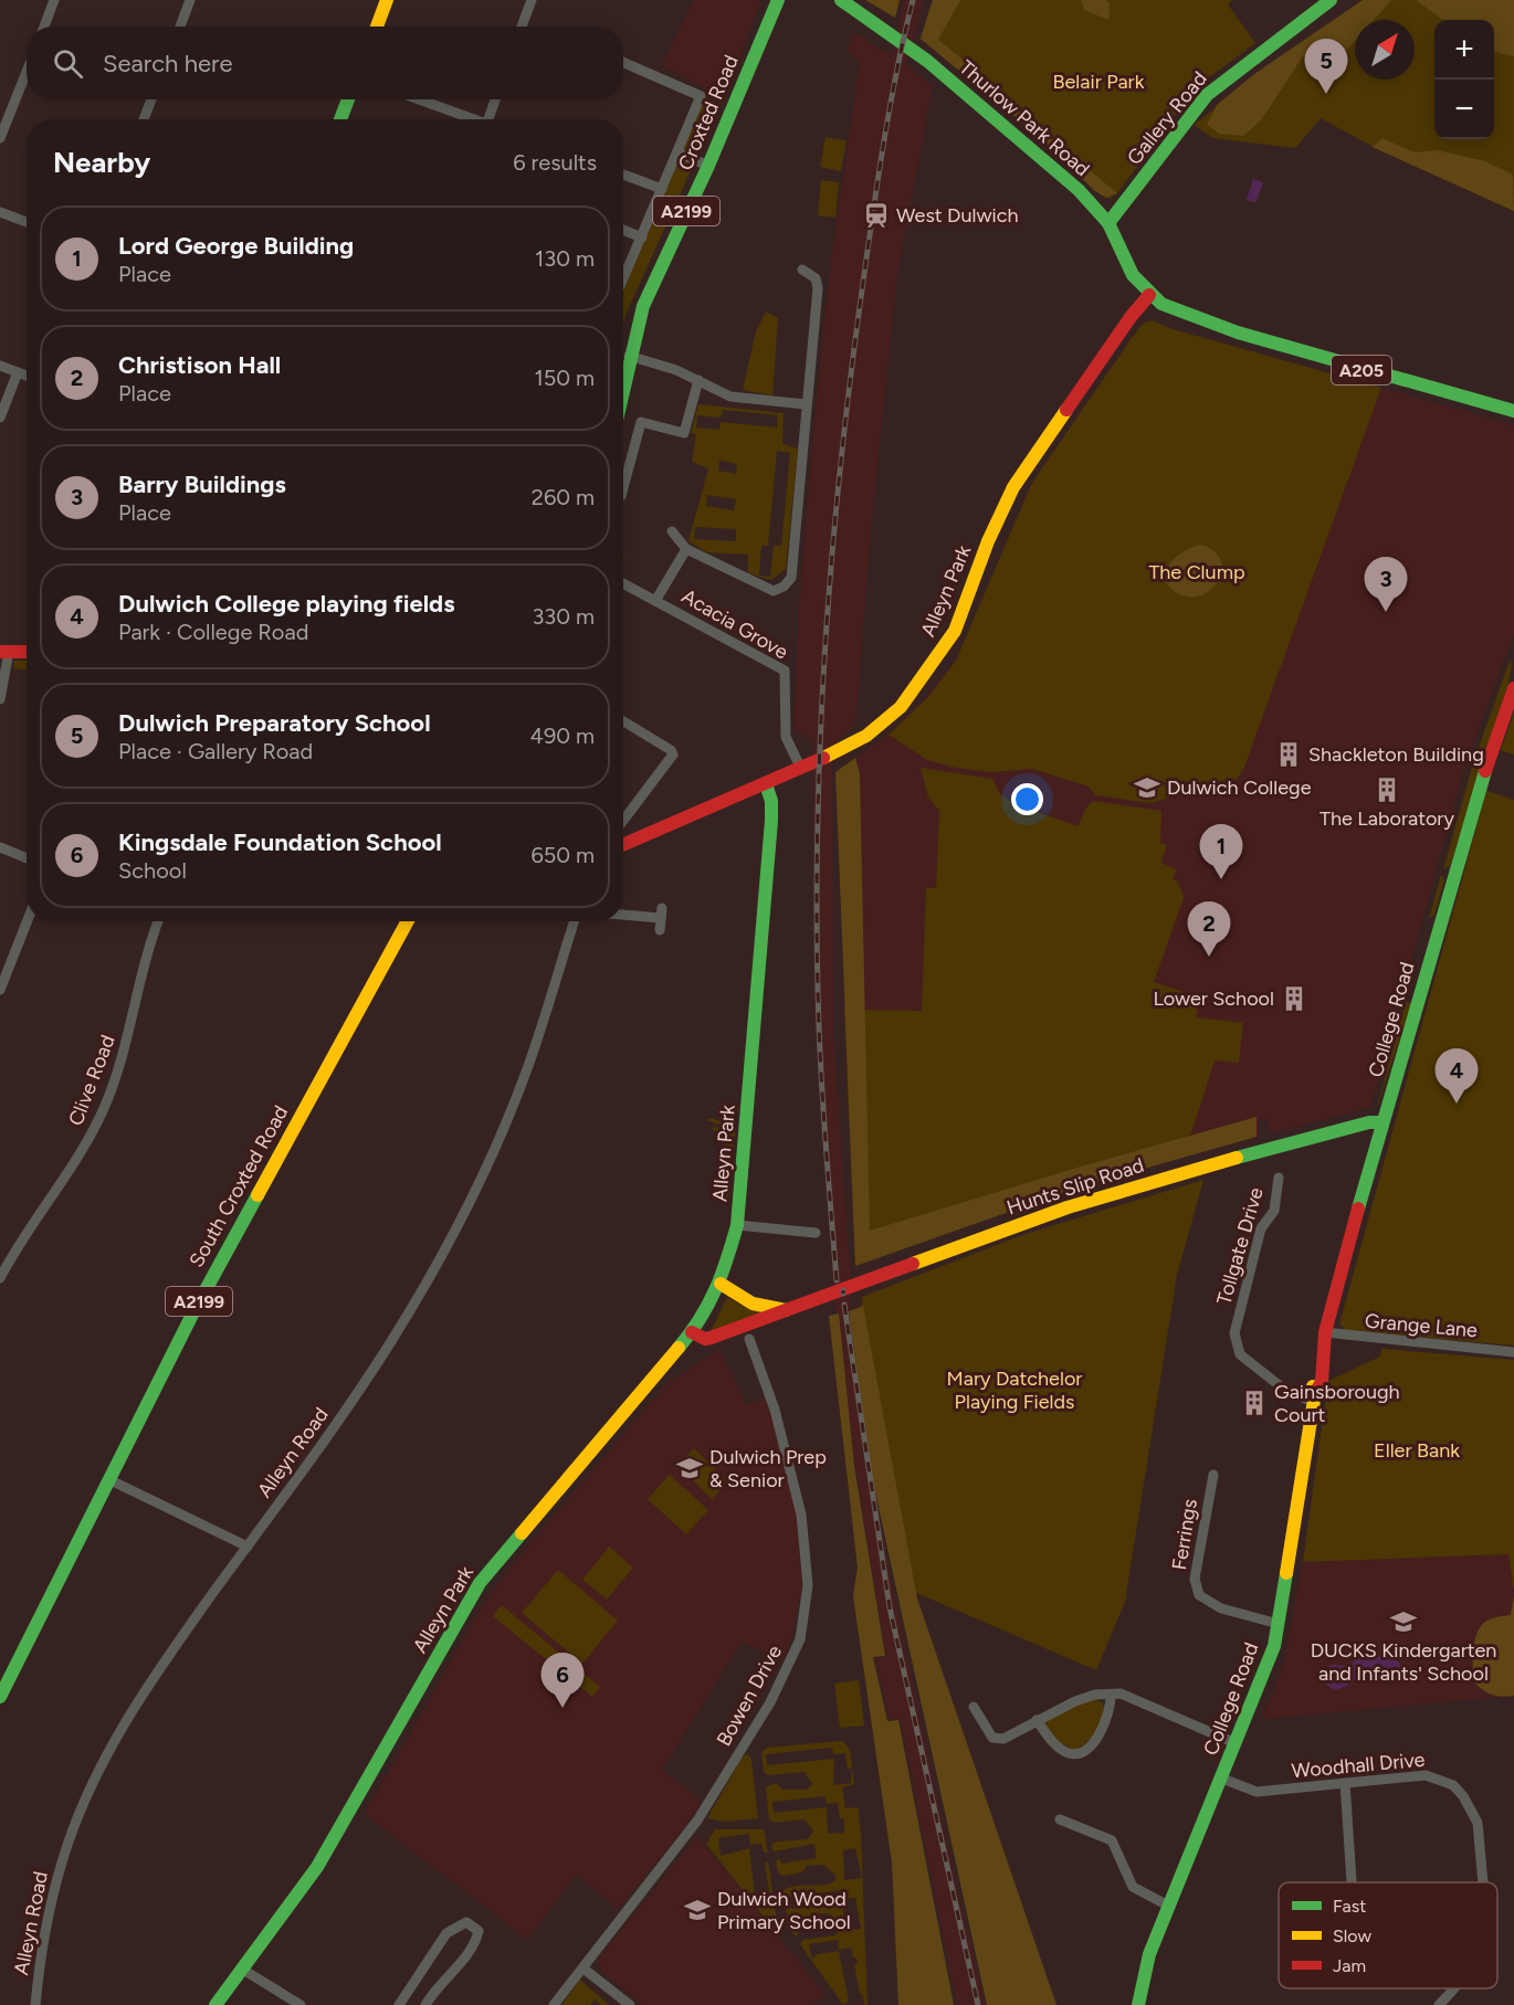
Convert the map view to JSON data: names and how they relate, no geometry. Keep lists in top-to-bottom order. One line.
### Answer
{"streets":{"main road":["Croxted Road","Thurlow Park Road","Gallery Road","A2199","A205","Alleyn Park","College Road","South Croxted Road","Hunts Slip Road"],"street":["Acacia Grove","Clive Road","Tollgate Drive","Grange Lane","Alleyn Road","Ferrings","Bowen Drive","Woodhall Drive"]},"crossings":[["Thurlow Park Road","Gallery Road"],["Thurlow Park Road","A205"],["Thurlow Park Road","Alleyn Park"],["A205","Alleyn Park"],["Alleyn Park","Acacia Grove"],["Alleyn Park","Hunts Slip Road"],["College Road","Hunts Slip Road"],["College Road","Tollgate Drive"],["College Road","Grange Lane"],["College Road","Ferrings"],["College Road","Woodhall Drive"]],"parks":["Belair Park","The Clump","Mary Datchelor Playing Fields","Eller Bank"],"places":{"station":["West Dulwich"],"building":["Shackleton Building","The Laboratory","Lower School","Gainsborough Court"],"school or university":["Dulwich College","Dulwich Prep & Senior","DUCKS Kindergarten and Infants' School","Dulwich Wood Primary School"]},"legend":["Fast","Slow","Jam"],"north":"top right","page":{"map_buttons":["+","−"],"search":"Search here","pins":["5","3","1","2","4","6"],"heading":["Nearby","6 results"],"list":[{"mark":"1","name":"Lord George Building","note":"Place","value":"130 m"},{"mark":"2","name":"Christison Hall","note":"Place","value":"150 m"},{"mark":"3","name":"Barry Buildings","note":"Place","value":"260 m"},{"mark":"4","name":"Dulwich College playing fields","note":"Park · College Road","value":"330 m"},{"mark":"5","name":"Dulwich Preparatory School","note":"Place · Gallery Road","value":"490 m"},{"mark":"6","name":"Kingsdale Foundation School","note":"School","value":"650 m"}]}}
